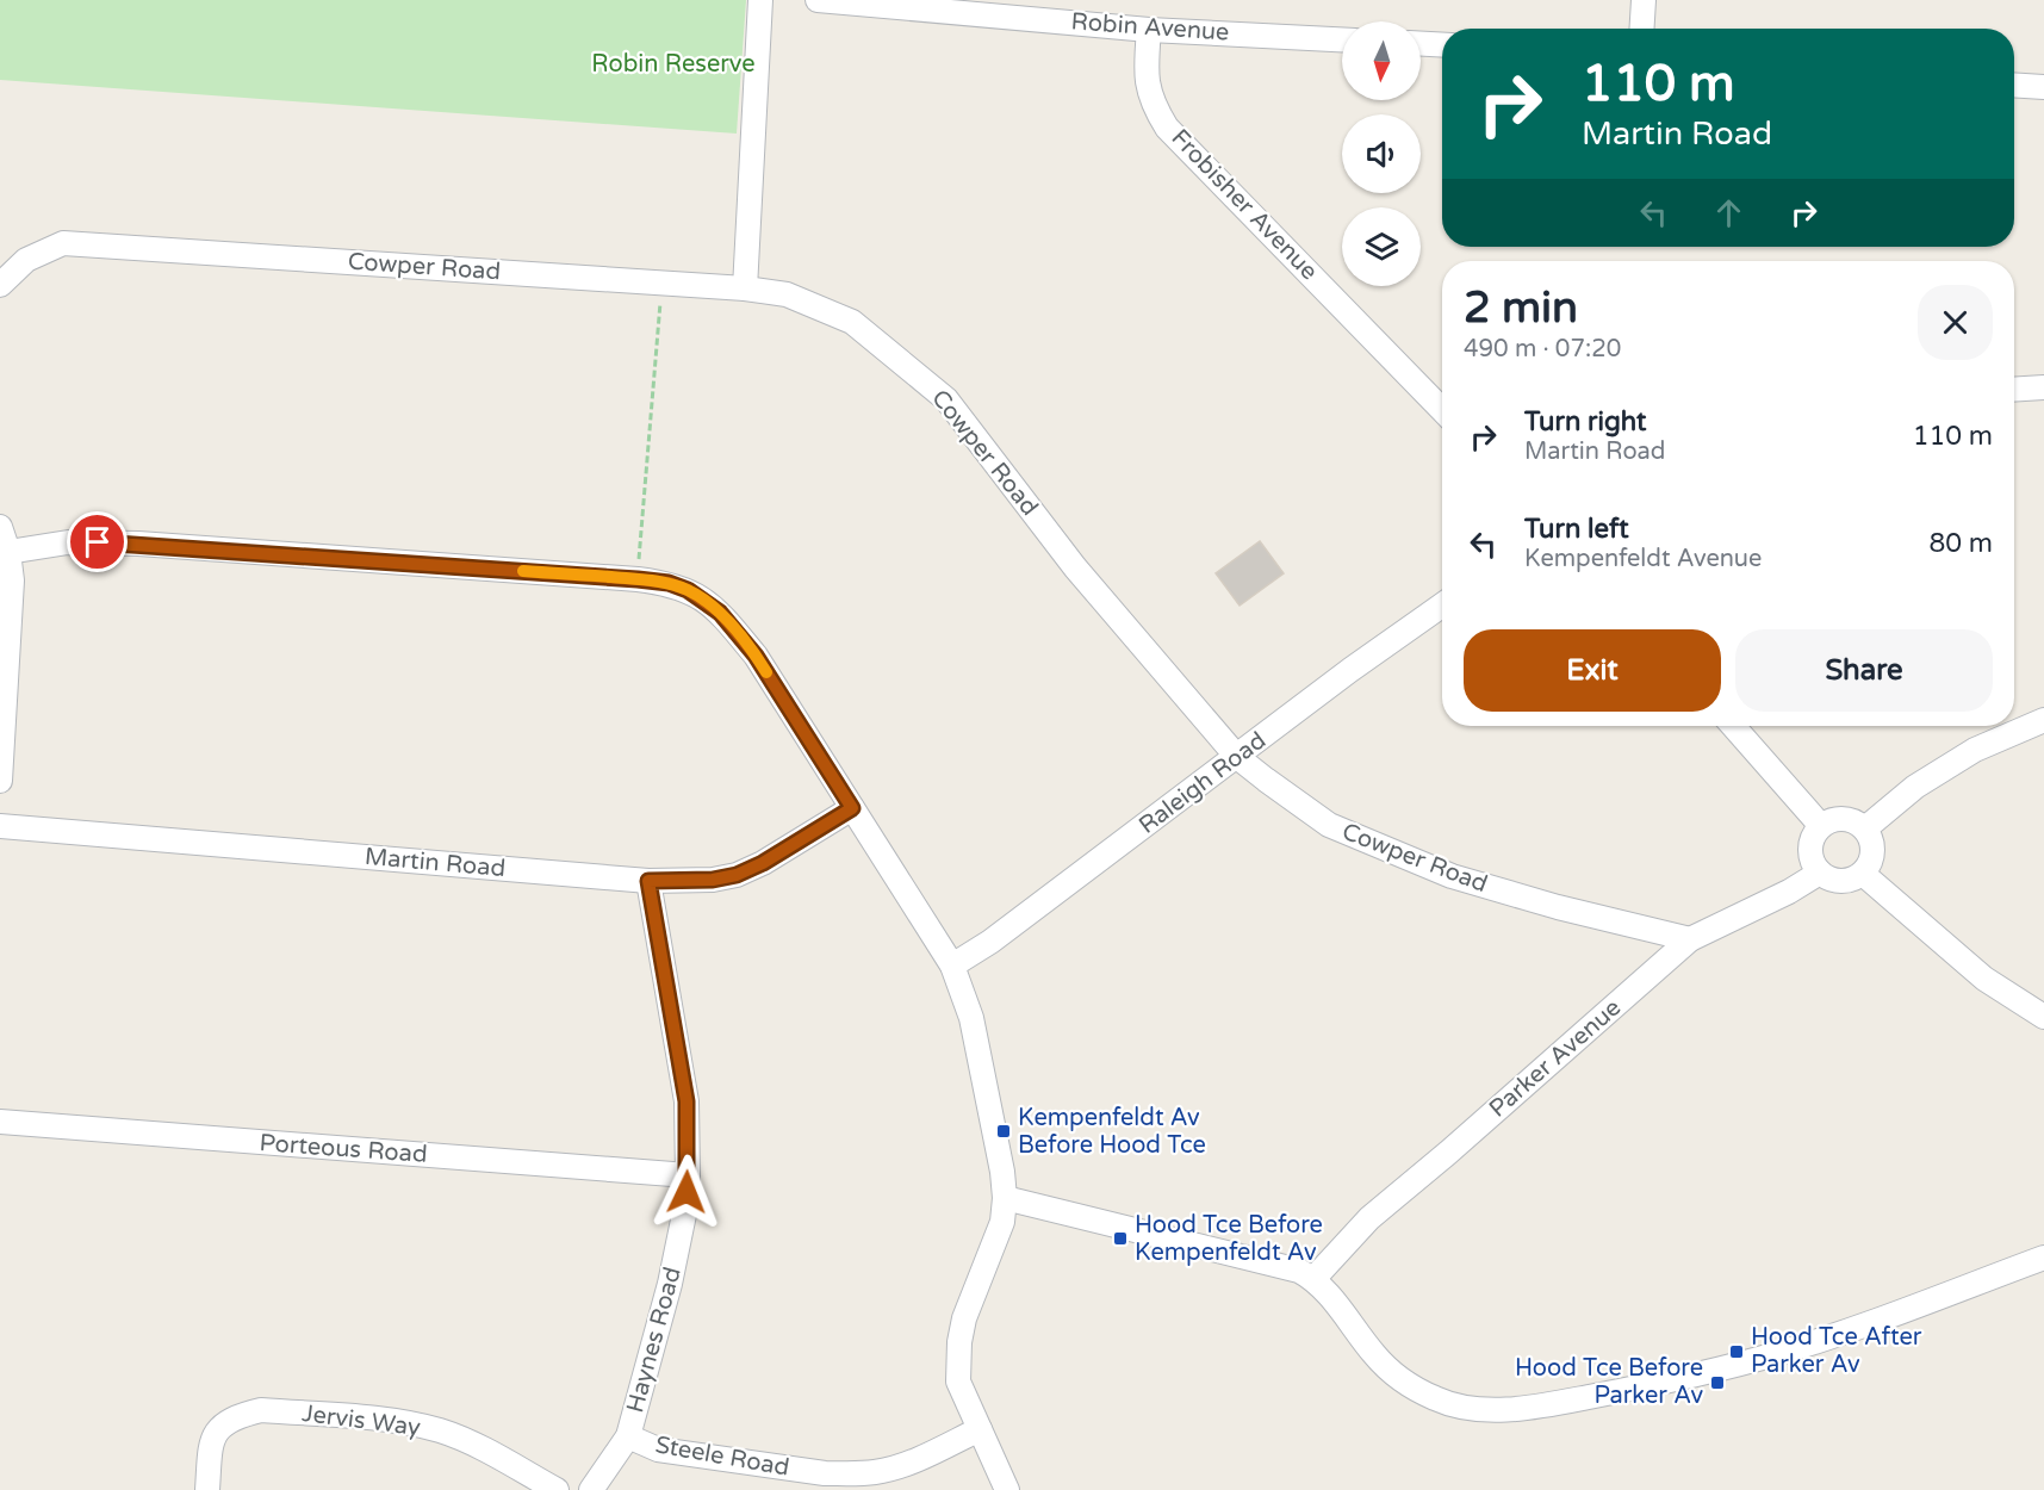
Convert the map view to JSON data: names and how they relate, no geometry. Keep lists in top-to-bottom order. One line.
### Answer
{"streets":{"street":["Robin Avenue","Frobisher Avenue","Cowper Road","Raleigh Road","Martin Road","Parker Avenue","Porteous Road","Haynes Road","Jervis Way","Steele Road"]},"crossings":[["Robin Avenue","Frobisher Avenue"],["Cowper Road","Raleigh Road"],["Cowper Road","Parker Avenue"],["Martin Road","Haynes Road"],["Porteous Road","Haynes Road"],["Haynes Road","Steele Road"]],"parks":["Robin Reserve"],"places":{"transit":["Kempenfeldt Av Before Hood Tce","Hood Tce Before Kempenfeldt Av","Hood Tce After Parker Av","Hood Tce Before Parker Av"]},"north":"bottom","page":{"turn":["110 m","Martin Road"],"heading":["2 min","490 m · 07:20"],"list":[{"name":"Turn right","note":"Martin Road","value":"110 m"},{"name":"Turn left","note":"Kempenfeldt Avenue","value":"80 m"}],"buttons":["Exit","Share"]}}
